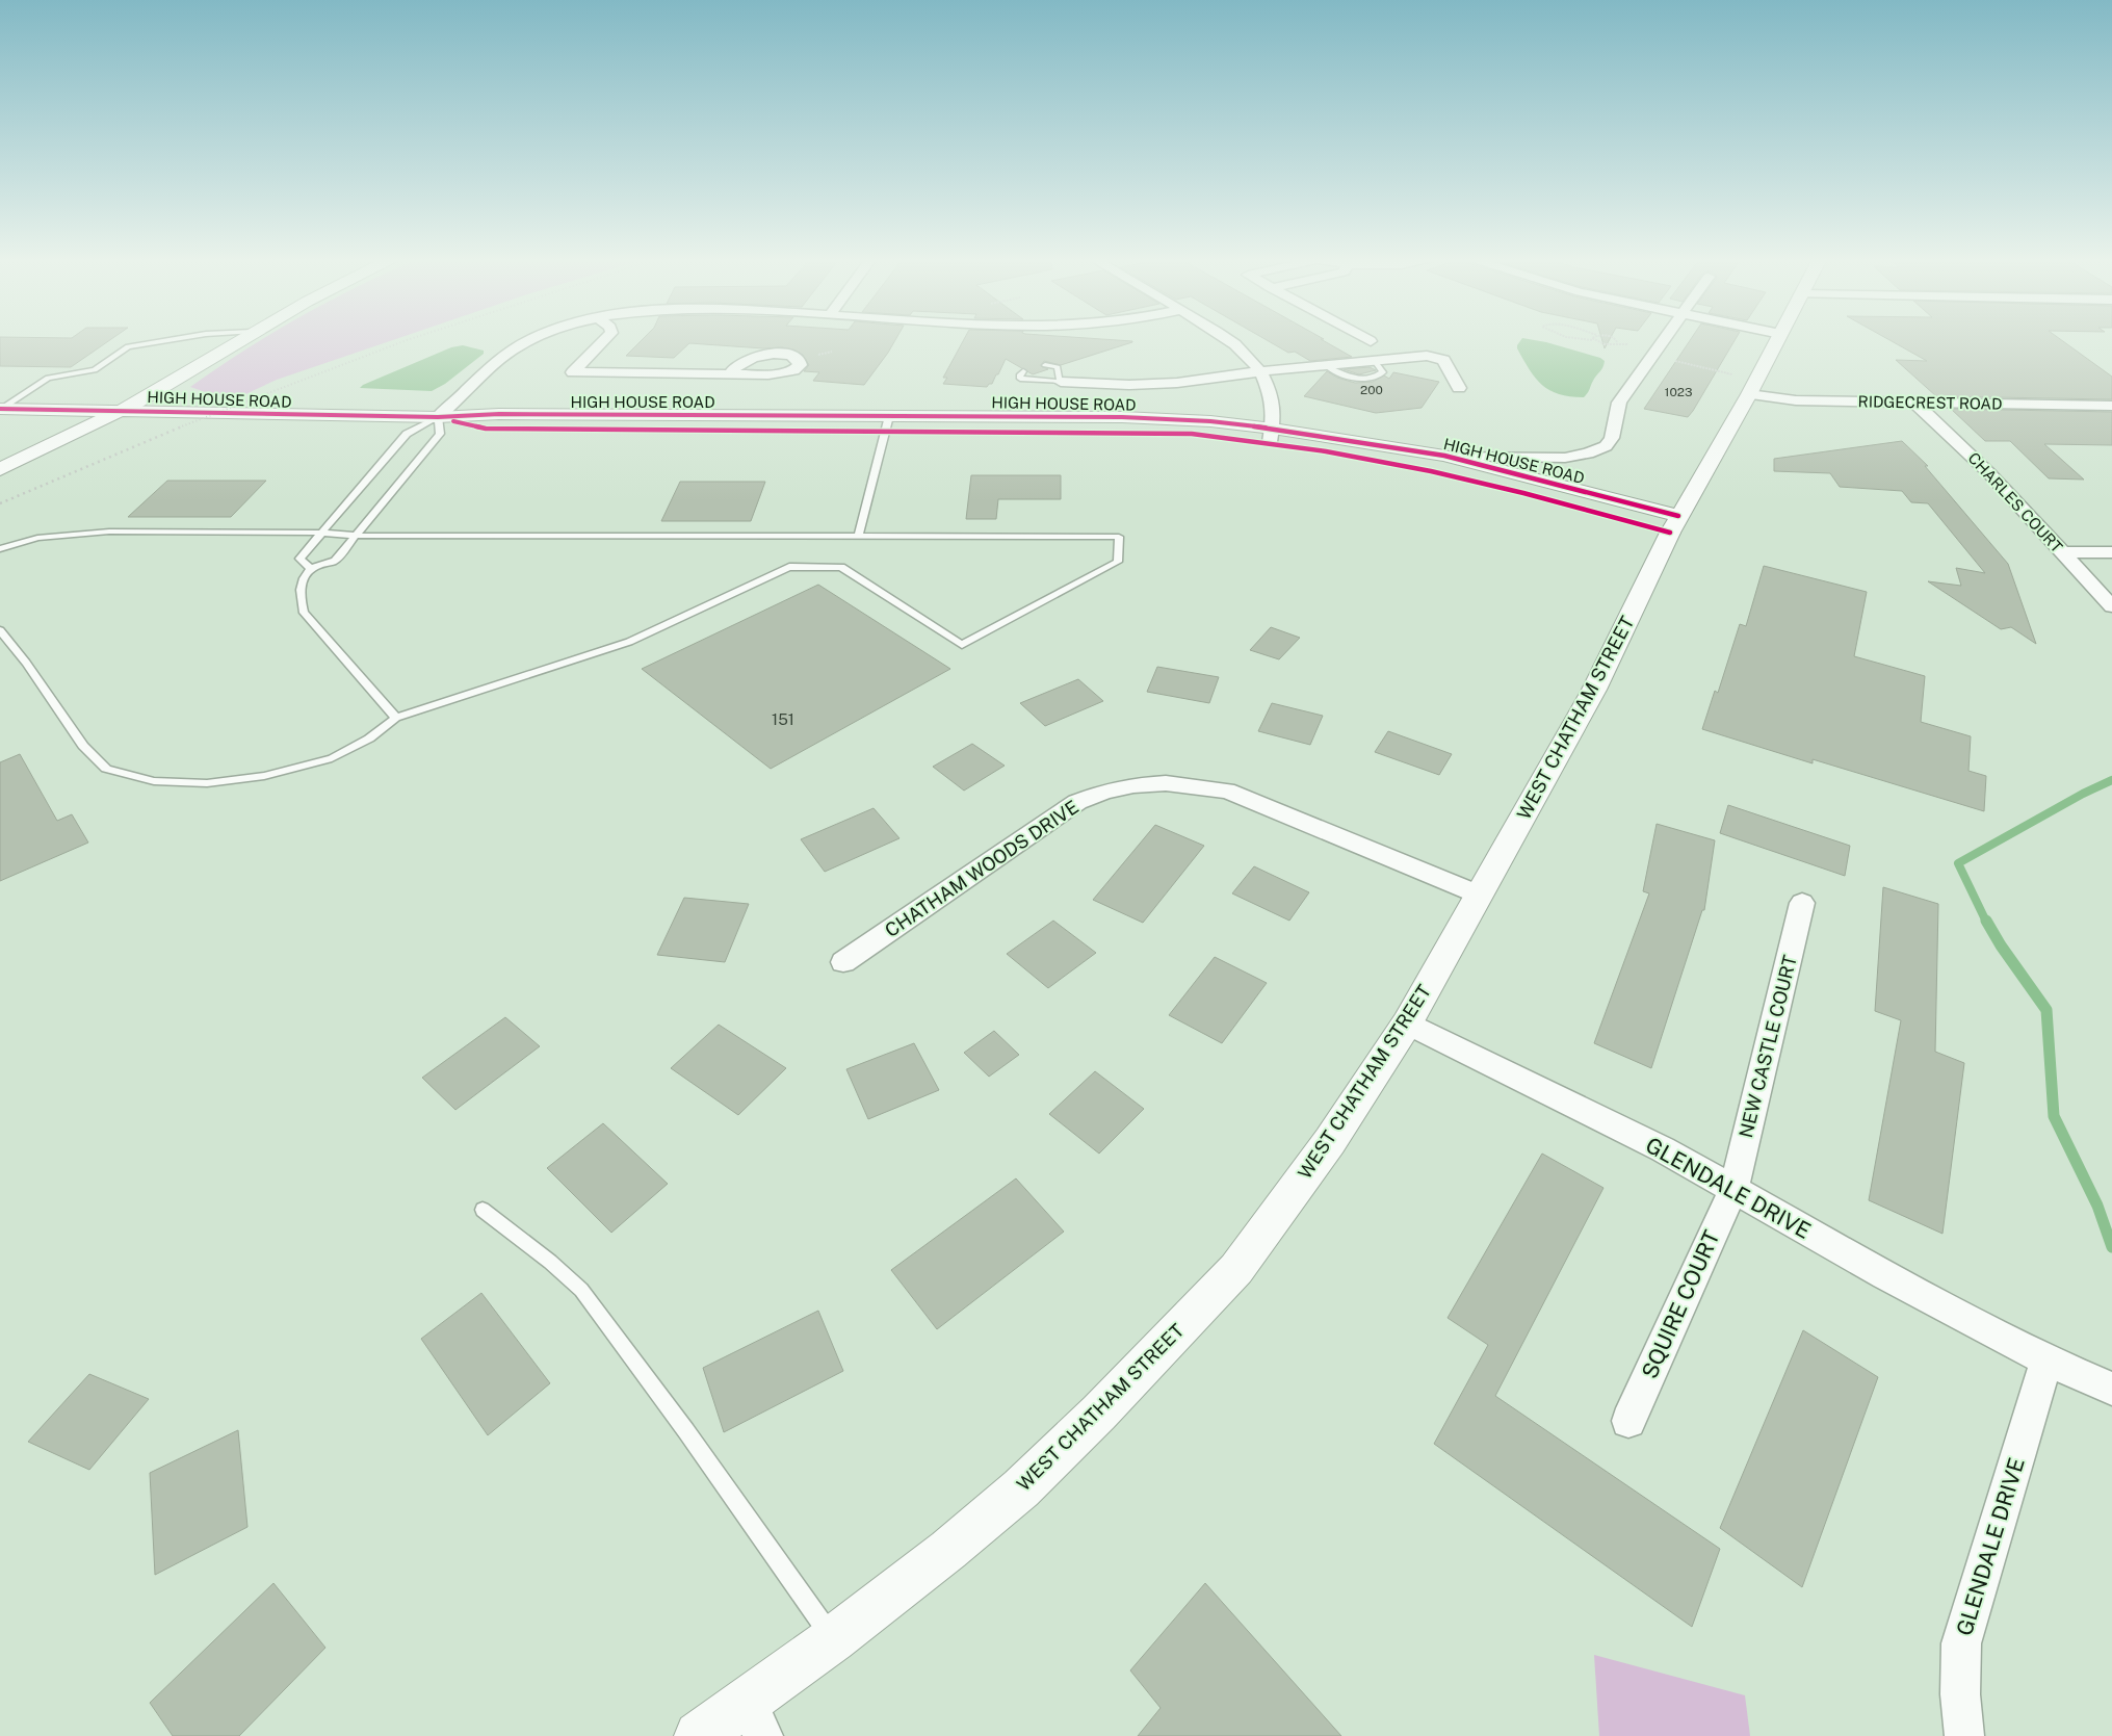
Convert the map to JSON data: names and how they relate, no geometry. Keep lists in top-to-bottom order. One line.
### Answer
{"streets":{"main road":["HIGH HOUSE ROAD","WEST CHATHAM STREET"],"street":["RIDGECREST ROAD","CHARLES COURT","CHATHAM WOODS DRIVE","NEW CASTLE COURT","GLENDALE DRIVE","SQUIRE COURT"]},"crossings":[["HIGH HOUSE ROAD","WEST CHATHAM STREET"],["RIDGECREST ROAD","CHARLES COURT"],["RIDGECREST ROAD","WEST CHATHAM STREET"],["WEST CHATHAM STREET","CHATHAM WOODS DRIVE"],["WEST CHATHAM STREET","GLENDALE DRIVE"],["NEW CASTLE COURT","GLENDALE DRIVE"],["NEW CASTLE COURT","SQUIRE COURT"],["GLENDALE DRIVE","SQUIRE COURT"]],"house_numbers":["200","1023","151"]}
